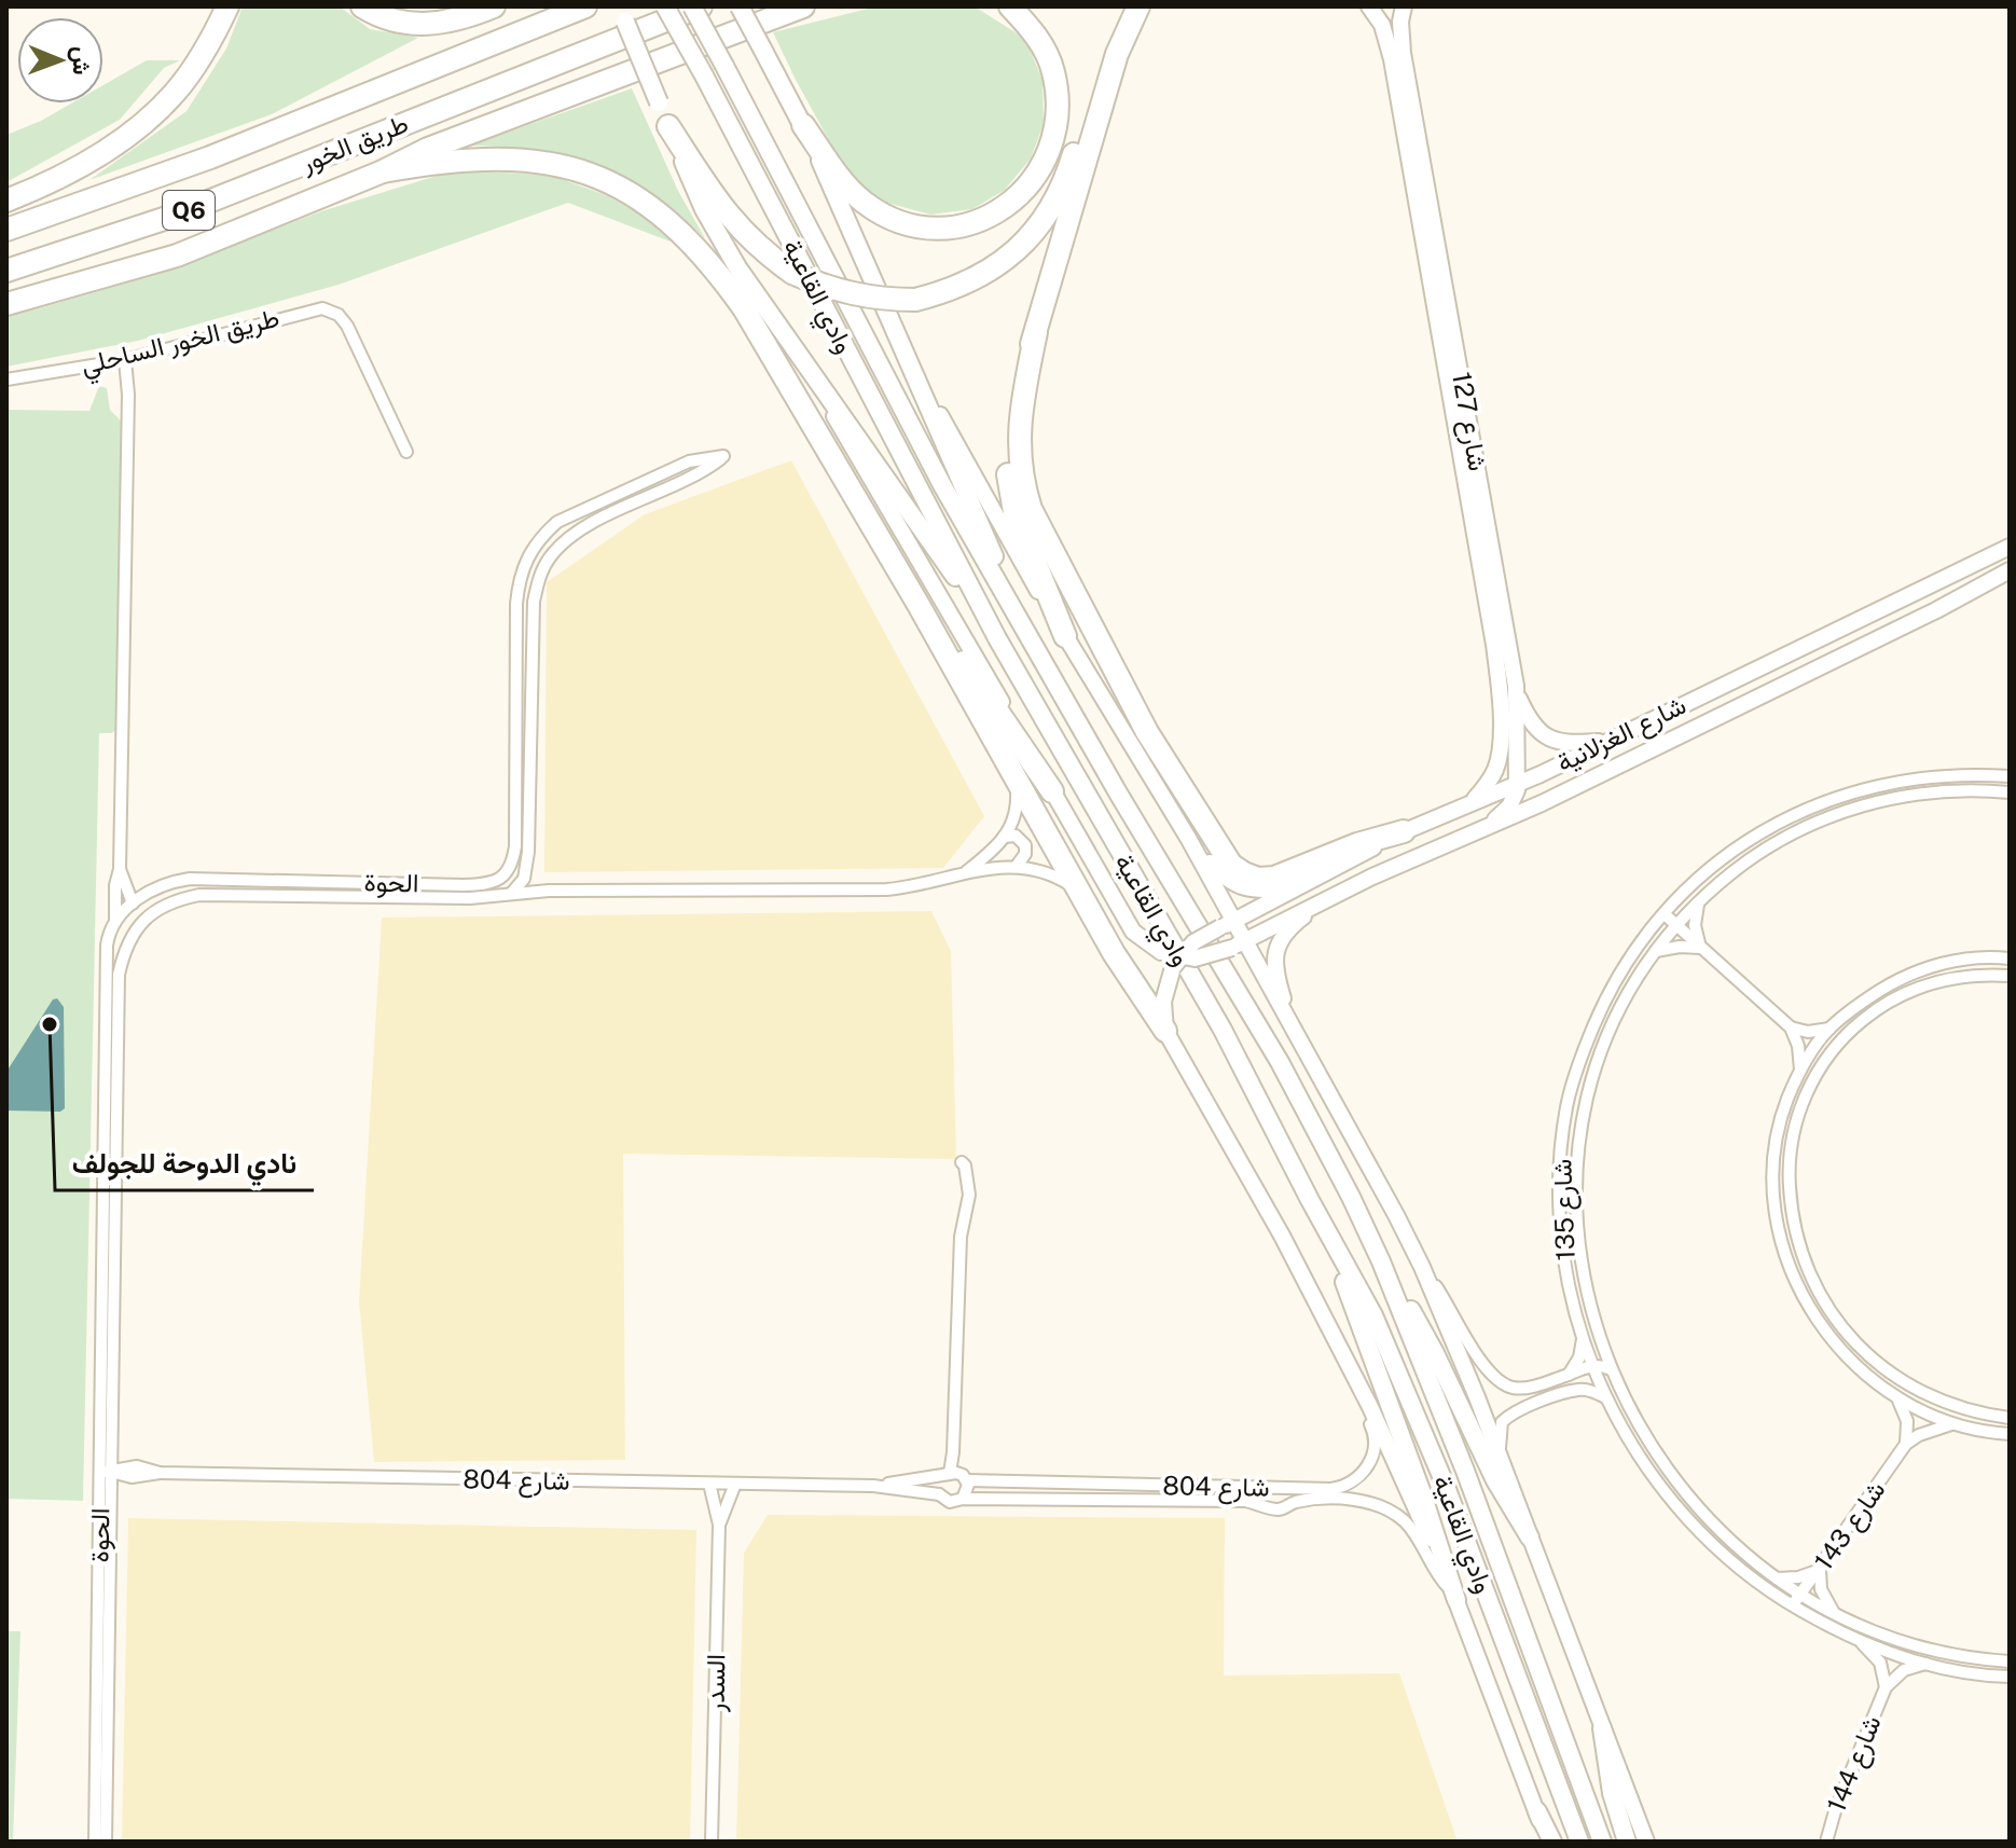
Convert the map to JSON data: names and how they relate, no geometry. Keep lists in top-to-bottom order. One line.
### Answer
{"streets":{"highway":["طريق الخور","Q6"],"main road":["وادي القاعية"],"street":["طريق الخور الساحلي","شارع 127","شارع الغزلانية","الحوة","شارع 135","شارع 804","شارع 143","السدر","شارع 144"]},"crossings":[["وادي القاعية","شارع 804"],["شارع 127","شارع الغزلانية"],["الحوة","شارع 804"],["شارع 135","شارع 143"],["شارع 135","شارع 144"]],"places":["نادي الدوحة للجولف"],"north":"right"}
